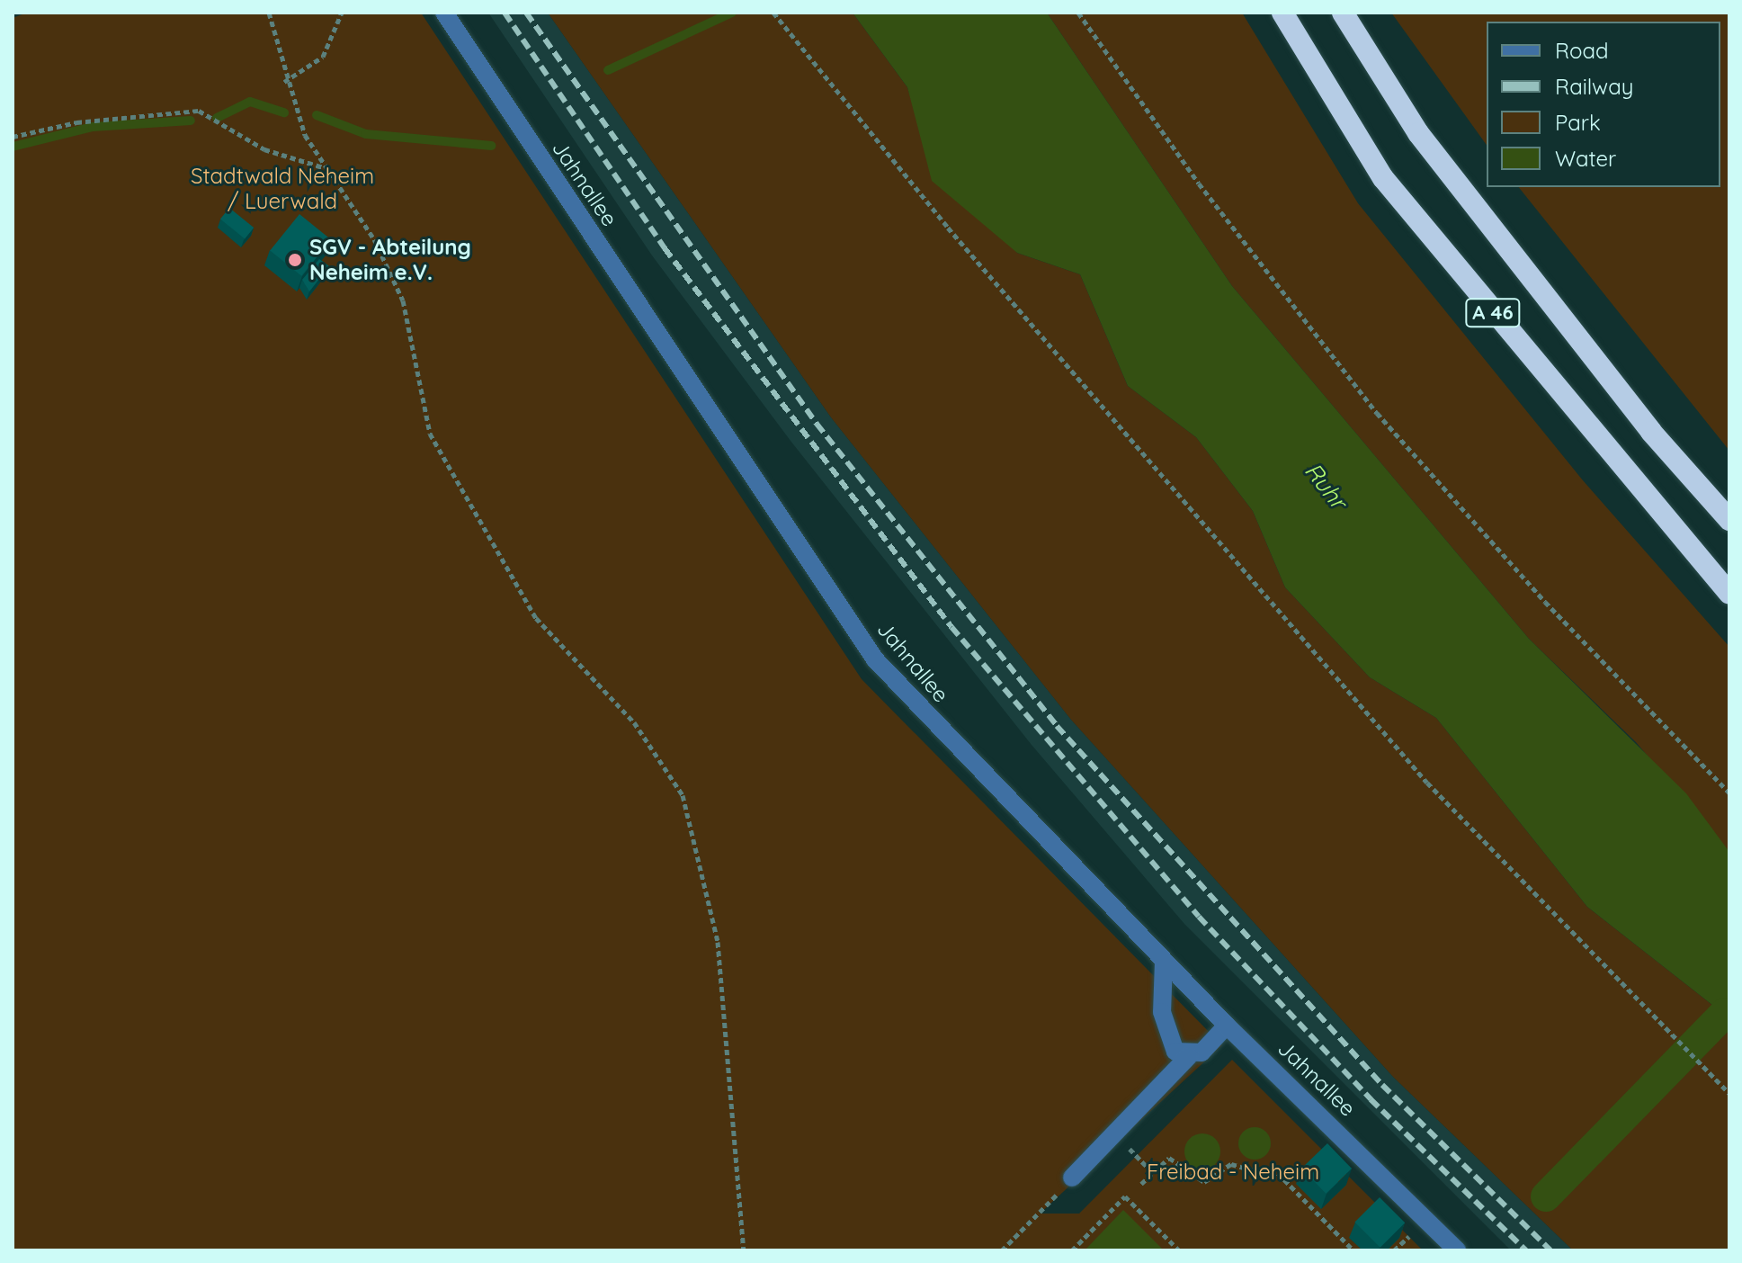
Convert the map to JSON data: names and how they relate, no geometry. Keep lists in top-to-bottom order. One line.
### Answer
{"streets":{"highway":["A 46"],"street":["Jahnallee"]},"water":["Ruhr"],"parks":["Stadtwald Neheim / Luerwald","Freibad - Neheim"],"places":["SGV - Abteilung Neheim e.V."],"legend":["Road","Railway","Park","Water"]}
